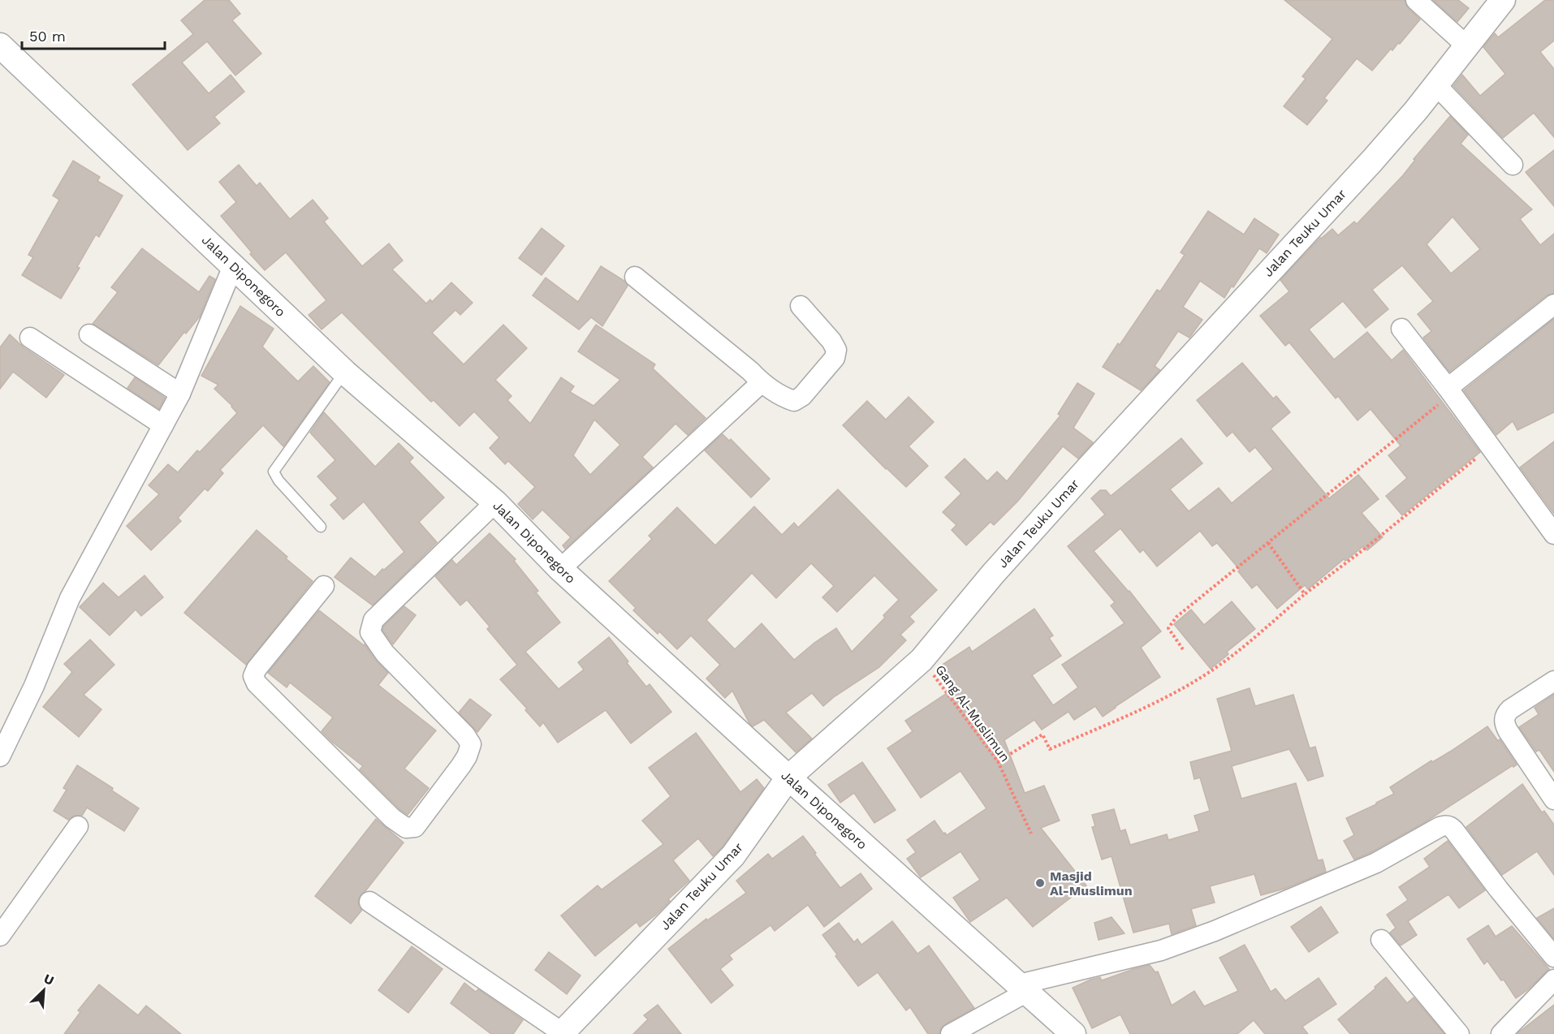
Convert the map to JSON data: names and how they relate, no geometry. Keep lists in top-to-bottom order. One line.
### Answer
{"streets":{"street":["Jalan Teuku Umar","Jalan Diponegoro"],"path":["Gang Al-Muslimun"]},"crossings":[["Jalan Teuku Umar","Jalan Diponegoro"],["Jalan Teuku Umar","Gang Al-Muslimun"]],"places":["Masjid Al-Muslimun"],"scale_bar":"50 m","north":"top right"}
